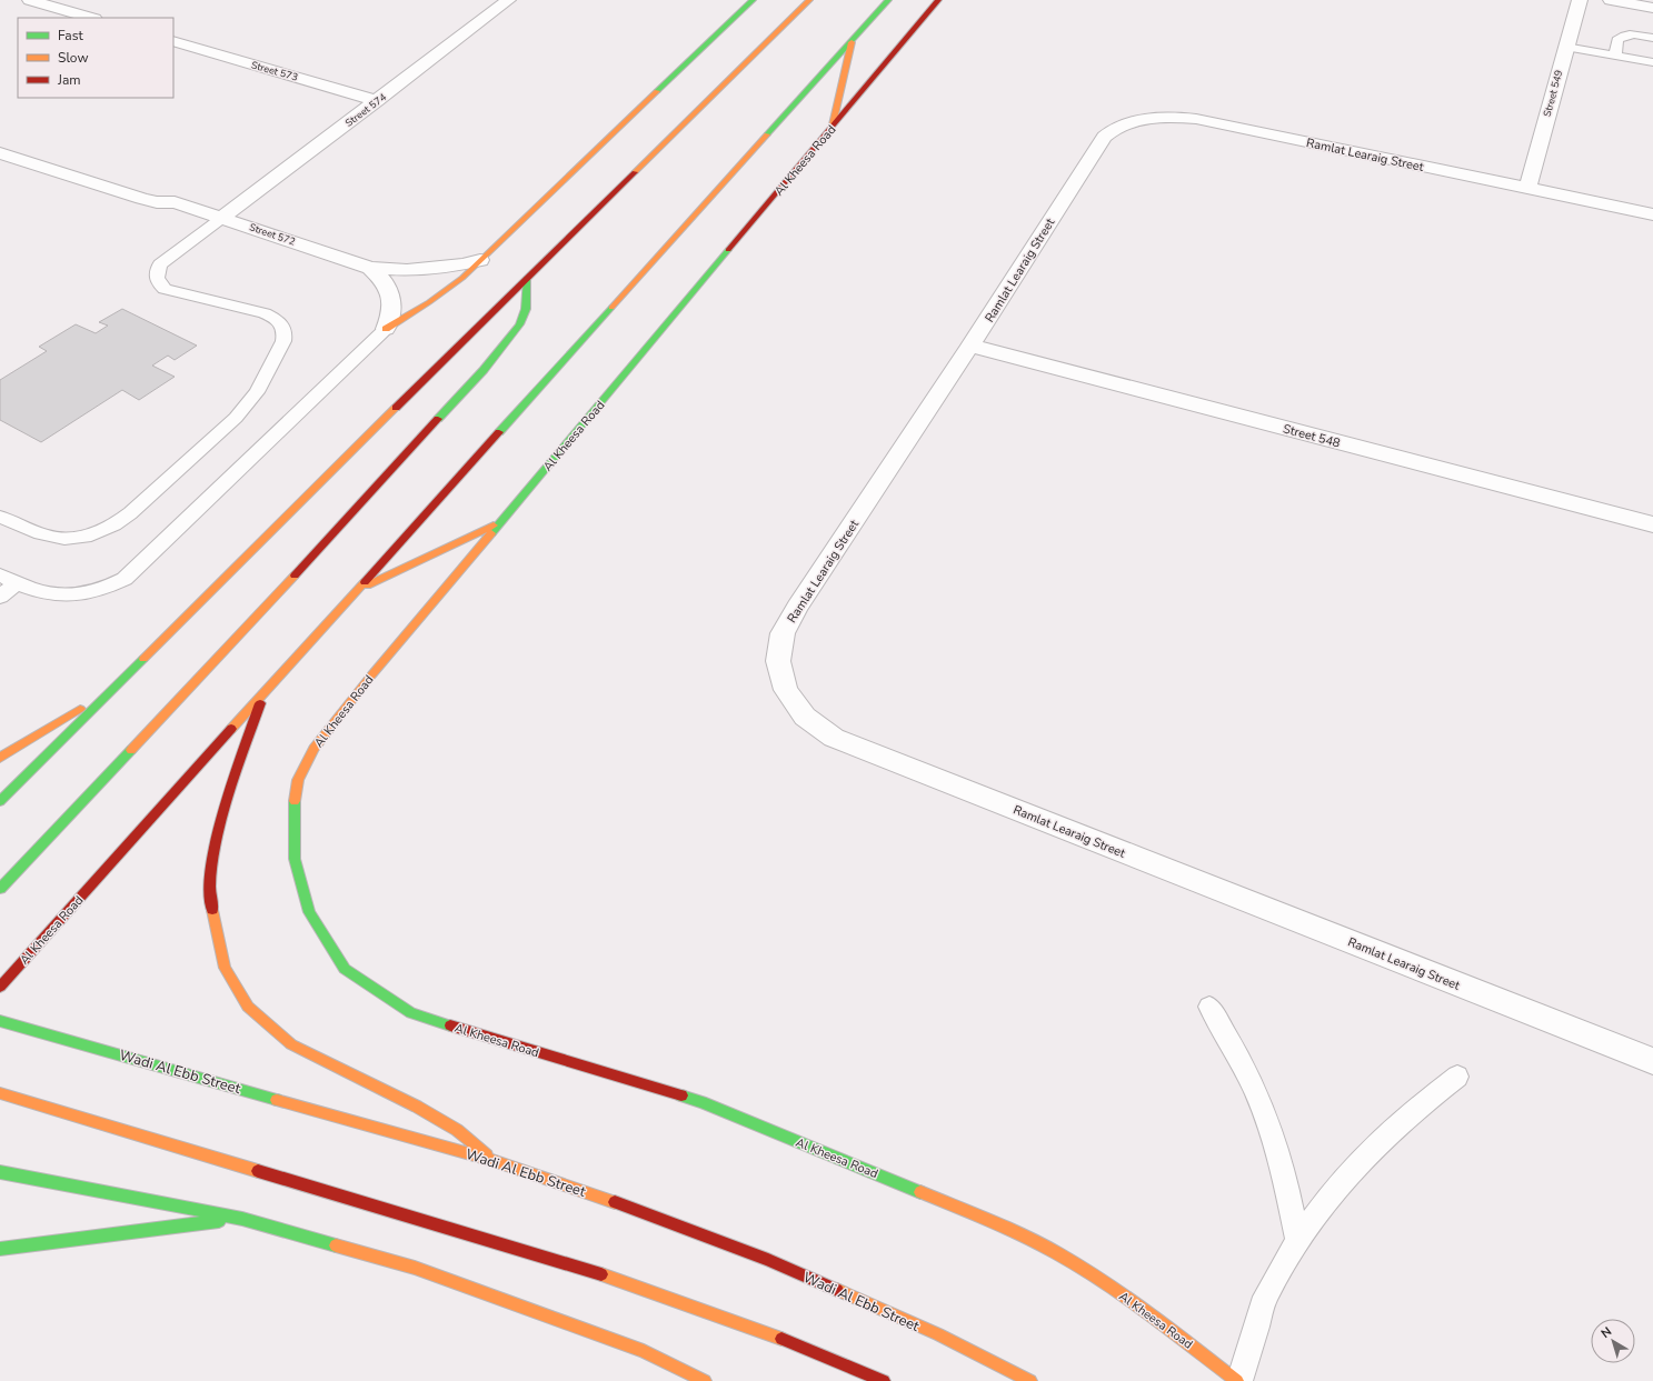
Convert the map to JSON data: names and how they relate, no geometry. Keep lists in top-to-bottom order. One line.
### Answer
{"streets":{"main road":["Al Kheesa Road","Wadi Al Ebb Street"],"street":["Street 573","Street 549","Street 574","Ramlat Learaig Street","Street 572","Street 548"]},"crossings":[["Street 573","Street 574"],["Street 549","Ramlat Learaig Street"],["Street 574","Street 572"],["Ramlat Learaig Street","Street 548"]],"legend":["Fast","Slow","Jam"],"north":"top left"}
